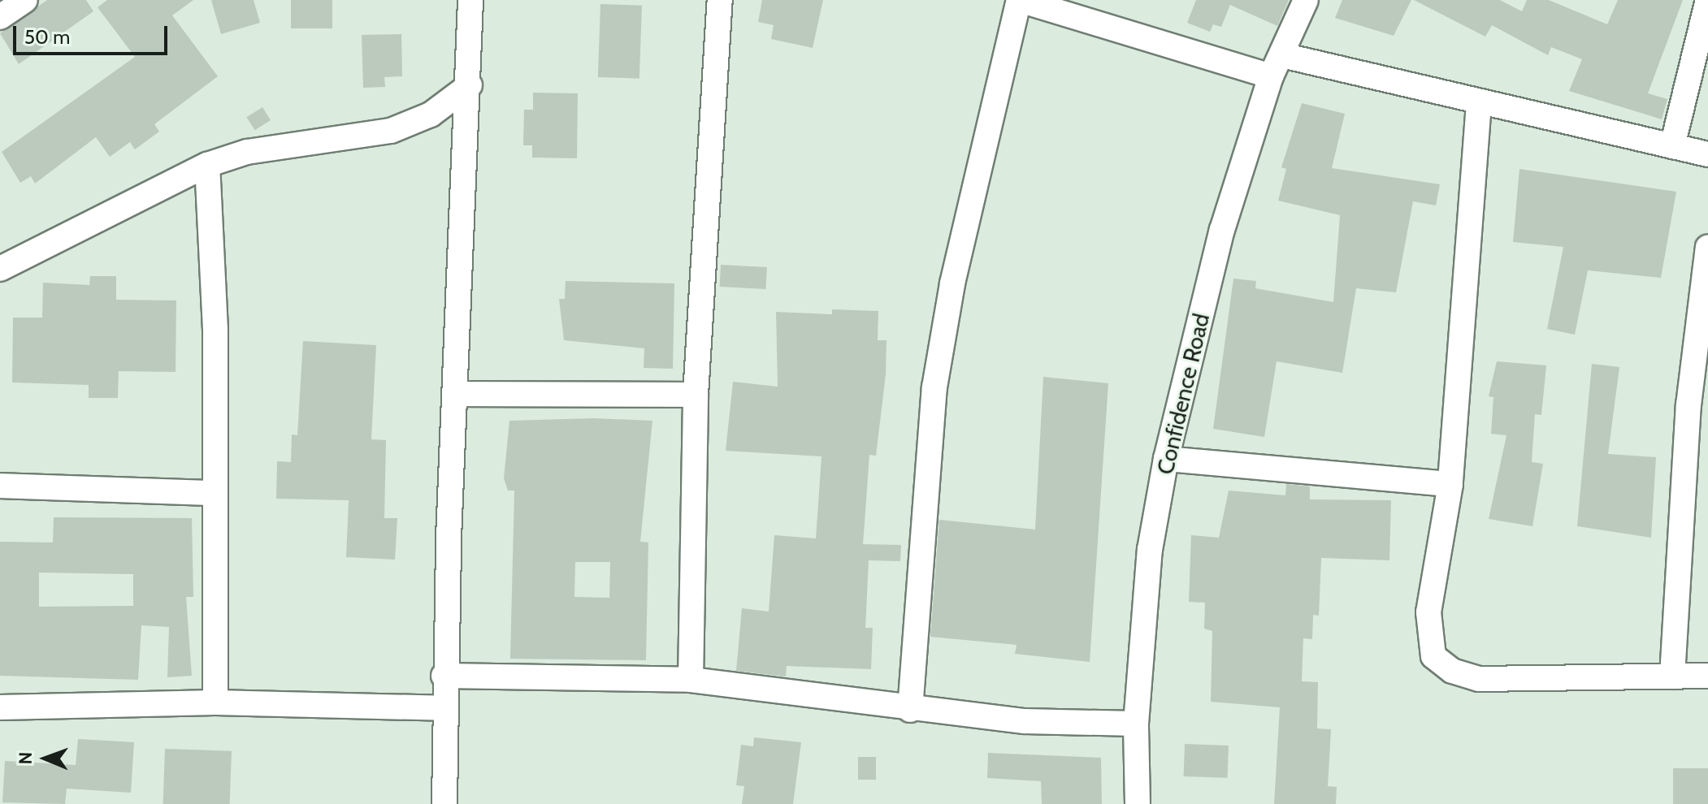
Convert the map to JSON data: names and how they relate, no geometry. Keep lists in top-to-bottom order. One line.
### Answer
{"streets":{"street":["Confidence Road"]},"scale_bar":"50 m","north":"left"}
